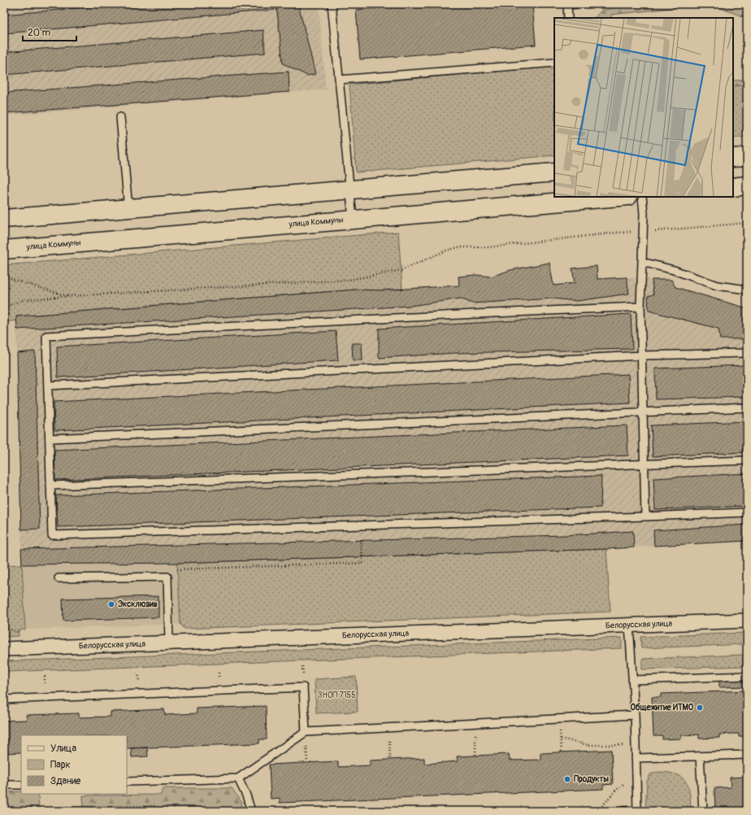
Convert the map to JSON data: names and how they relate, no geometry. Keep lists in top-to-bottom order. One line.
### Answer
{"streets":{"street":["улица Коммуны","Белорусская улица"]},"parks":["ЗНОП 7155"],"places":["Эксклюзив","Общежитие ИТМО","Продукты"],"legend":["Улица","Парк","Здание"],"scale_bar":"20 m"}
